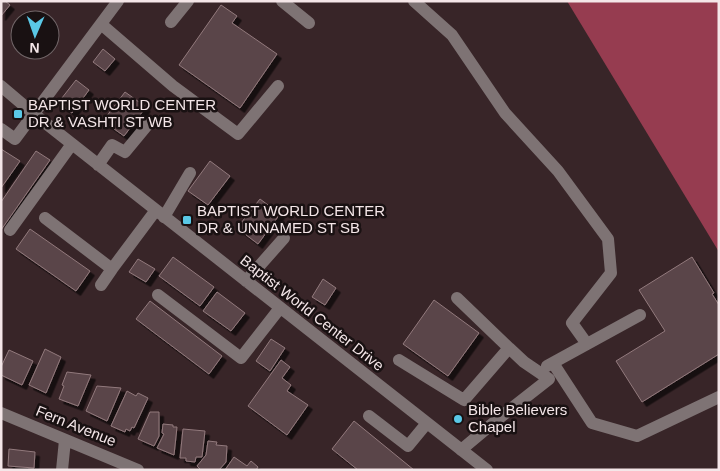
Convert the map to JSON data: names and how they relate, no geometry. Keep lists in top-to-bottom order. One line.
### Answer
{"streets":{"street":["Baptist World Center Drive","Fern Avenue"]},"places":{"transit":["BAPTIST WORLD CENTER DR & VASHTI ST WB","BAPTIST WORLD CENTER DR & UNNAMED ST SB"],"other":["Bible Believers Chapel"]},"north":"bottom"}
